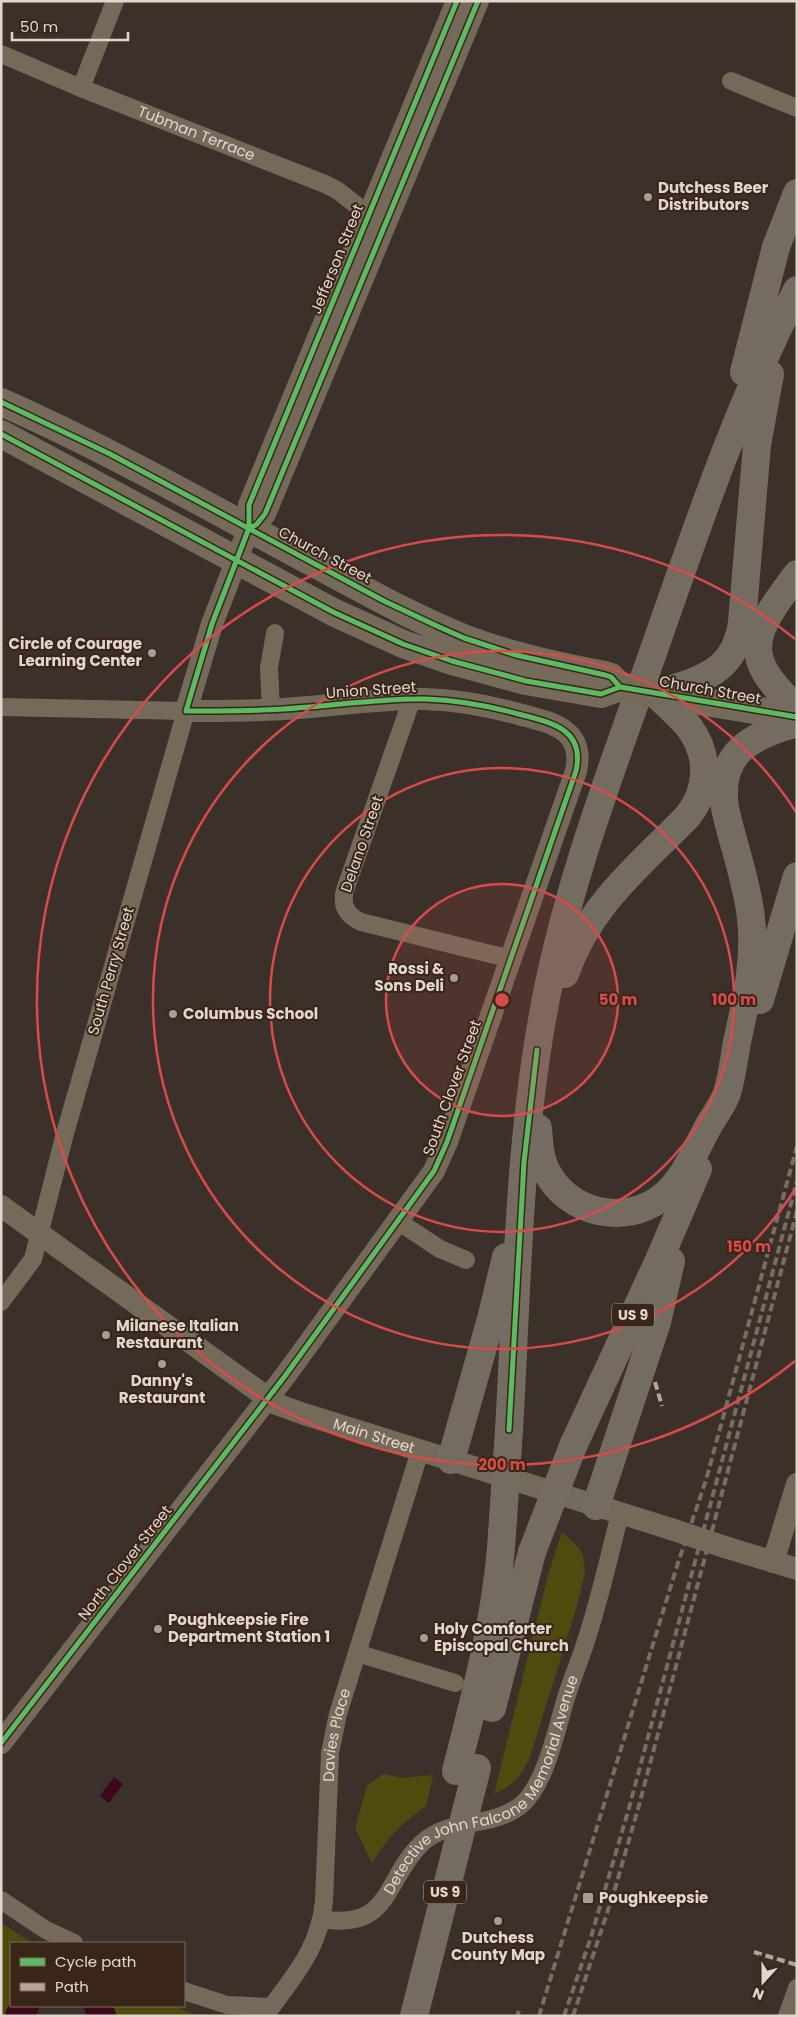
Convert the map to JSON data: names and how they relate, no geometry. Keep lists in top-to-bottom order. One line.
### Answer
{"streets":{"highway":["Church Street","US 9"],"street":["Tubman Terrace","Jefferson Street","Union Street","Delano Street","South Perry Street","South Clover Street","Main Street","North Clover Street","Davies Place","Detective John Falcone Memorial Avenue"]},"crossings":[["Tubman Terrace","Jefferson Street"],["Jefferson Street","Church Street"],["Jefferson Street","Union Street"],["Jefferson Street","South Perry Street"],["Union Street","Delano Street"],["Union Street","South Perry Street"],["Union Street","South Clover Street"],["Delano Street","South Clover Street"],["South Perry Street","Main Street"],["South Clover Street","Main Street"],["South Clover Street","North Clover Street"],["Main Street","North Clover Street"],["Main Street","Davies Place"],["Main Street","Detective John Falcone Memorial Avenue"],["Davies Place","Detective John Falcone Memorial Avenue"]],"places":{"other":["Dutchess Beer Distributors","Circle of Courage Learning Center","Rossi & Sons Deli","Columbus School","Milanese Italian Restaurant","Danny's Restaurant","Poughkeepsie Fire Department Station 1","Holy Comforter Episcopal Church","Dutchess County Map"],"transit":["Poughkeepsie"]},"legend":["Cycle path","Path"],"scale_bar":"50 m","north":"bottom","rings":["50 m","100 m","150 m","200 m"]}
